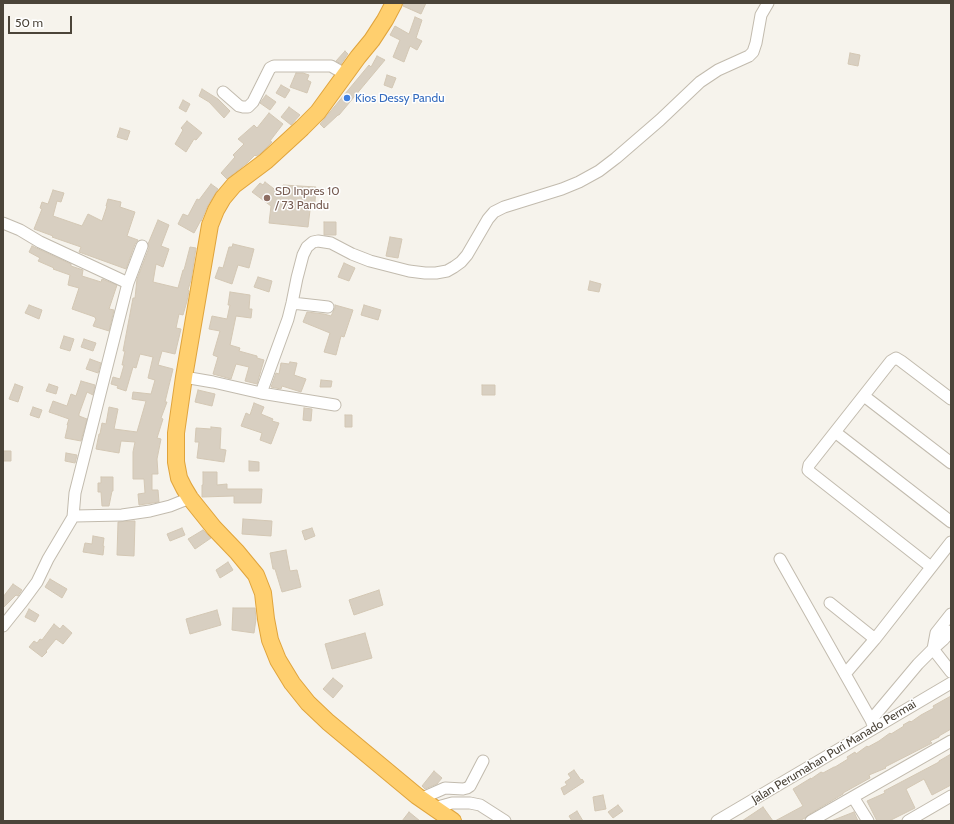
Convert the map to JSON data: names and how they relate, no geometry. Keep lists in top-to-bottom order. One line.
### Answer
{"streets":{"street":["Jalan Perumahan Puri Manado Permai"]},"places":["Kios Dessy Pandu","SD Inpres 10 / 73 Pandu"],"scale_bar":"50 m"}
